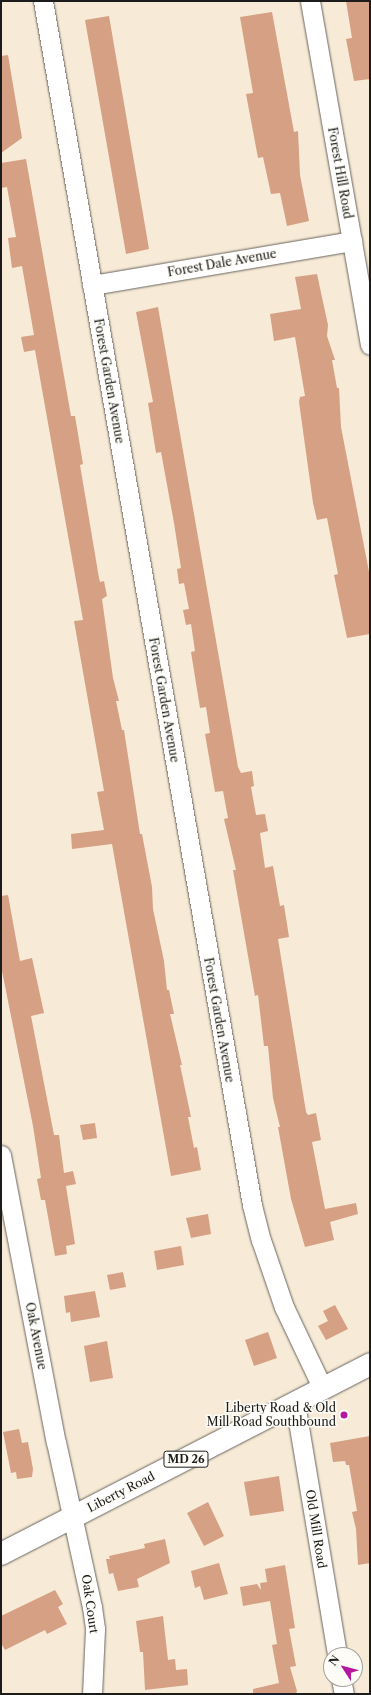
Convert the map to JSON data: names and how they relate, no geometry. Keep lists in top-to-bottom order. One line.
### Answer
{"streets":{"main road":["MD 26","Liberty Road"],"street":["Forest Hill Road","Forest Dale Avenue","Forest Garden Avenue","Oak Avenue","Old Mill Road","Oak Court"]},"crossings":[["Forest Hill Road","Forest Dale Avenue"],["Forest Dale Avenue","Forest Garden Avenue"],["Forest Garden Avenue","Liberty Road"],["Oak Avenue","Liberty Road"],["Oak Avenue","Oak Court"],["Liberty Road","Old Mill Road"],["Liberty Road","Oak Court"]],"places":["Liberty Road & Old Mill Road Southbound"],"north":"top left"}
